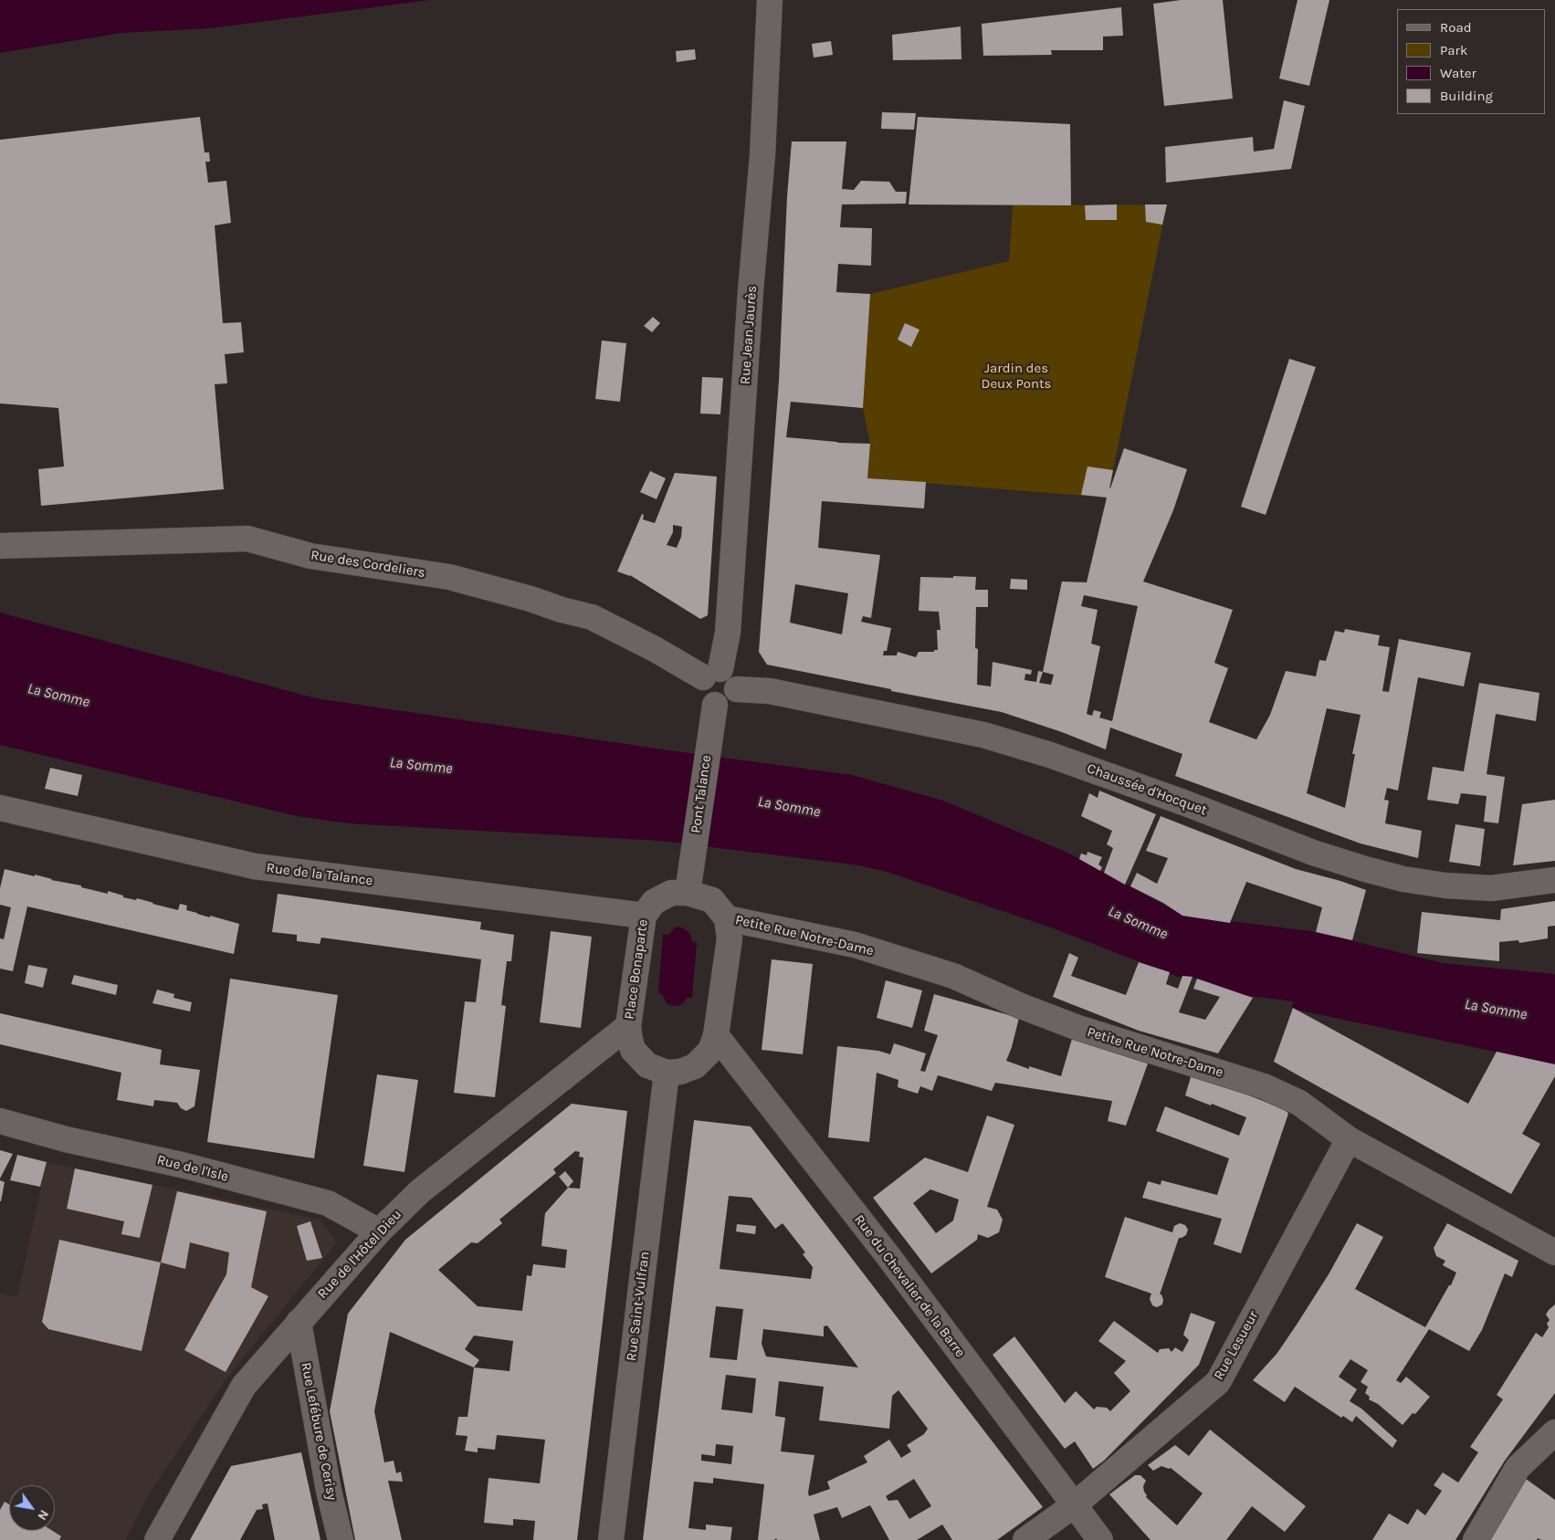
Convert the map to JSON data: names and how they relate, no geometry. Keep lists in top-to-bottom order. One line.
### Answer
{"streets":{"street":["Rue Jean Jaurès","Rue des Cordeliers","Chaussée d'Hocquet","Pont Talance","Rue de la Talance","Petite Rue Notre-Dame","Place Bonaparte","Rue de l'Isle","Rue de l'Hôtel Dieu","Rue du Chevalier de la Barre","Rue Saint-Vulfran","Rue Lesueur","Rue Lefébure de Cerisy"]},"crossings":[["Rue Jean Jaurès","Rue des Cordeliers"],["Rue Jean Jaurès","Chaussée d'Hocquet"],["Rue Jean Jaurès","Pont Talance"],["Rue des Cordeliers","Chaussée d'Hocquet"],["Rue des Cordeliers","Pont Talance"],["Chaussée d'Hocquet","Pont Talance"],["Pont Talance","Place Bonaparte"],["Rue de la Talance","Place Bonaparte"],["Petite Rue Notre-Dame","Place Bonaparte"],["Petite Rue Notre-Dame","Rue Lesueur"],["Place Bonaparte","Rue de l'Hôtel Dieu"],["Place Bonaparte","Rue Saint-Vulfran"],["Rue de l'Isle","Rue de l'Hôtel Dieu"],["Rue de l'Hôtel Dieu","Rue Lefébure de Cerisy"],["Rue du Chevalier de la Barre","Rue Lesueur"]],"water":["La Somme"],"parks":["Jardin des Deux Ponts"],"legend":["Road","Park","Water","Building"],"north":"bottom right"}
